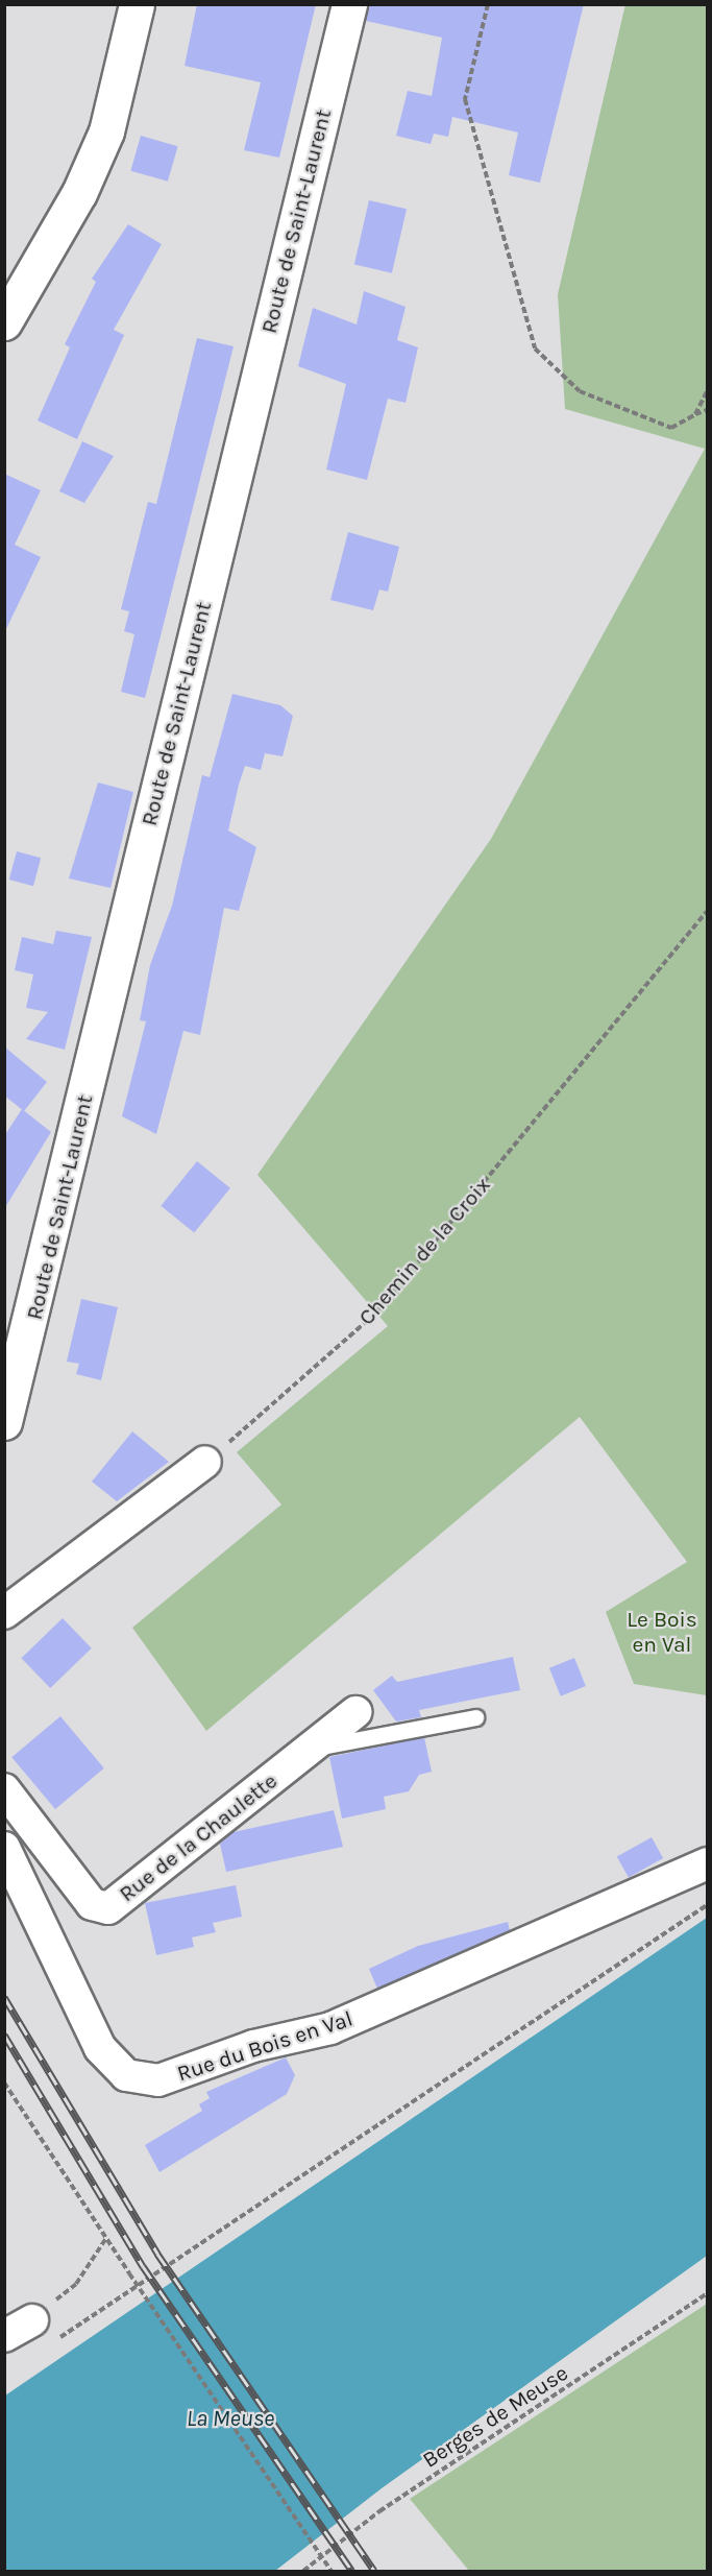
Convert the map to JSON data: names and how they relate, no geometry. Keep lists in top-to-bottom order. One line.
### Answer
{"streets":{"street":["Route de Saint-Laurent","Rue de la Chaulette","Rue du Bois en Val"],"path":["Chemin de la Croix","Berges de Meuse"]},"water":["La Meuse"],"parks":["Le Bois en Val"]}
